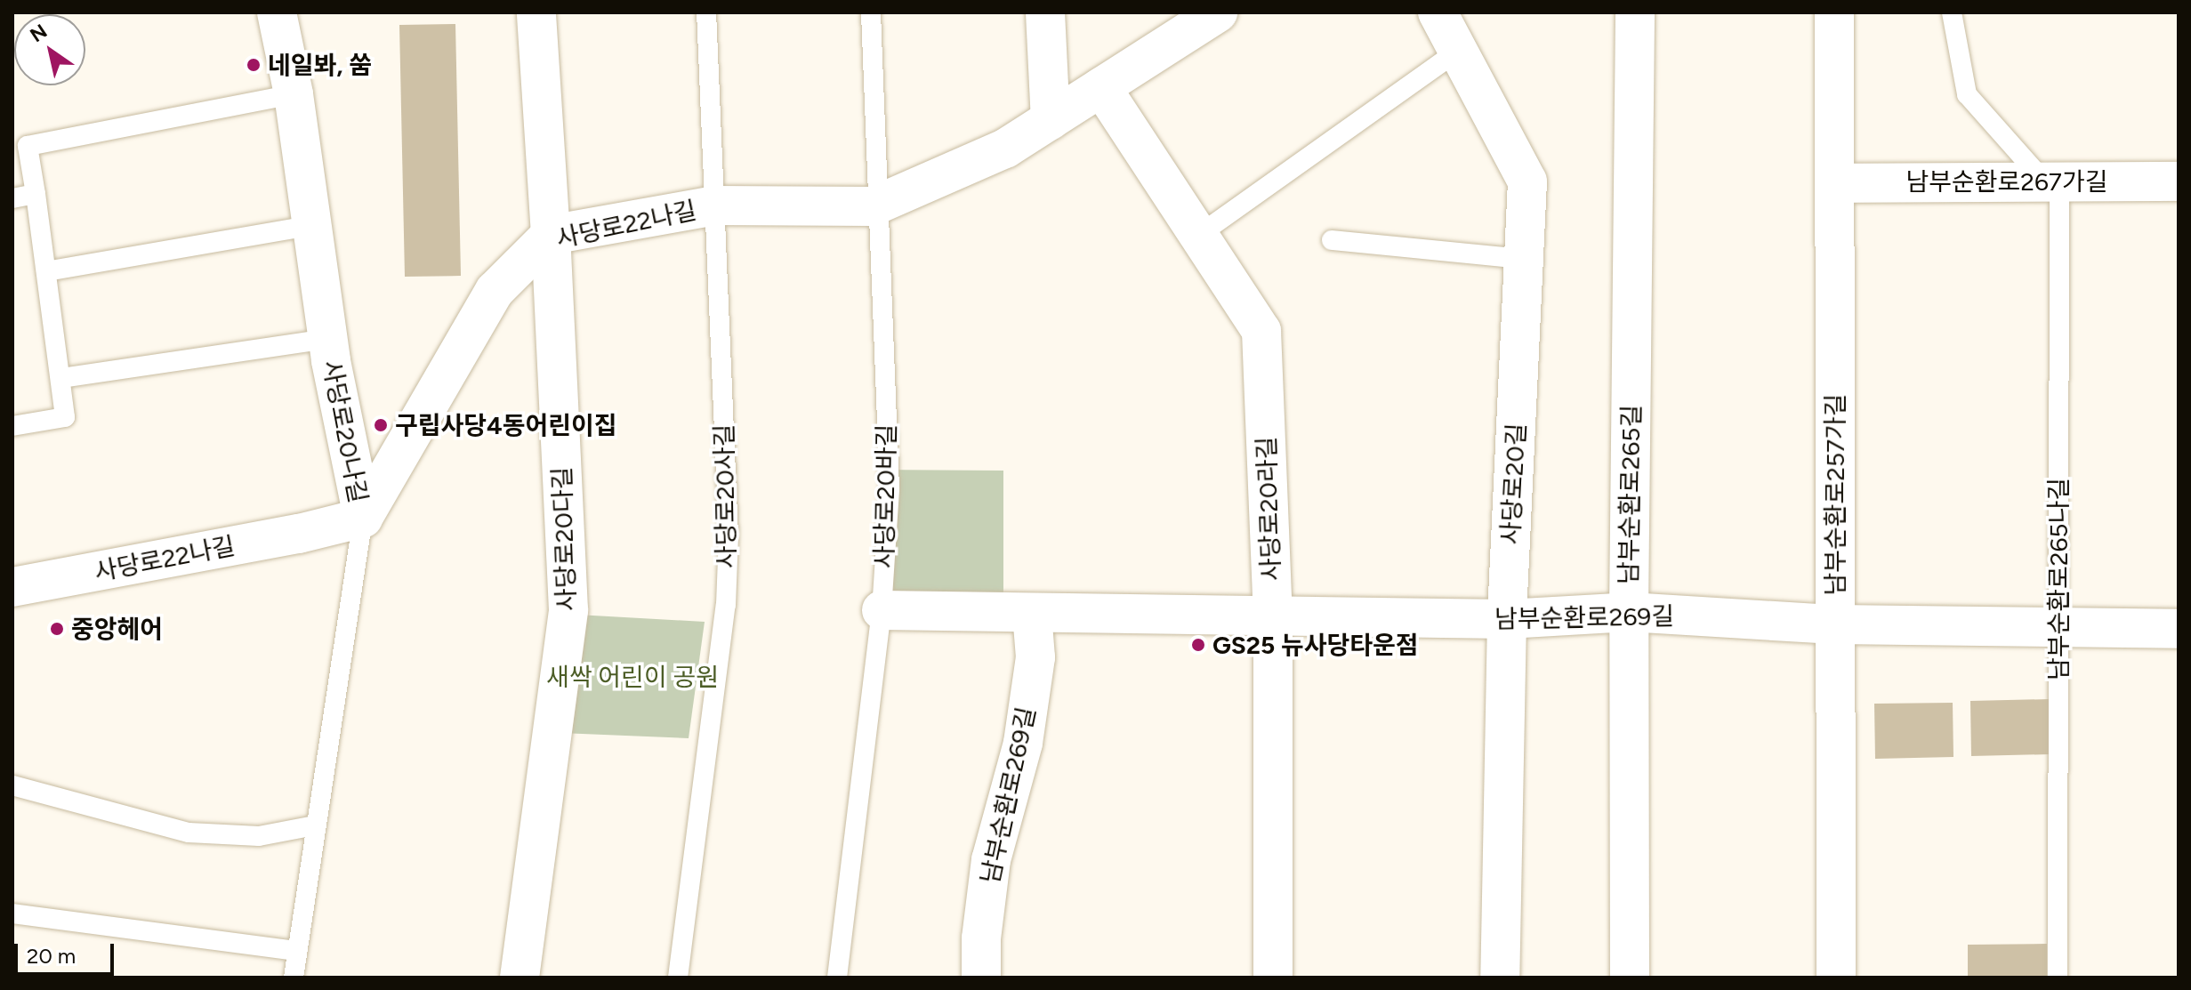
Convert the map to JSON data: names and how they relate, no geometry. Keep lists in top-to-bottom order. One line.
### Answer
{"streets":{"street":["남부순환로267가길","사당로22나길","사당로20나길","사당로20길","남부순환로265길","남부순환로257가길","사당로20라길","사당로20다길","남부순환로269길"],"lane":["사당로20사길","사당로20바길","남부순환로265나길"]},"crossings":[["남부순환로267가길","남부순환로257가길"],["남부순환로267가길","남부순환로265나길"],["사당로22나길","사당로20나길"],["사당로22나길","사당로20사길"],["사당로22나길","사당로20바길"],["사당로22나길","사당로20라길"],["사당로22나길","사당로20다길"],["사당로20길","남부순환로269길"],["남부순환로265길","남부순환로269길"],["남부순환로257가길","남부순환로269길"],["사당로20바길","남부순환로269길"],["사당로20라길","남부순환로269길"],["남부순환로265나길","남부순환로269길"]],"parks":["새싹 어린이 공원"],"places":["네일봐, 쑴","구립사당4동어린이집","중앙헤어","GS25 뉴사당타운점"],"scale_bar":"20 m","north":"top left"}
